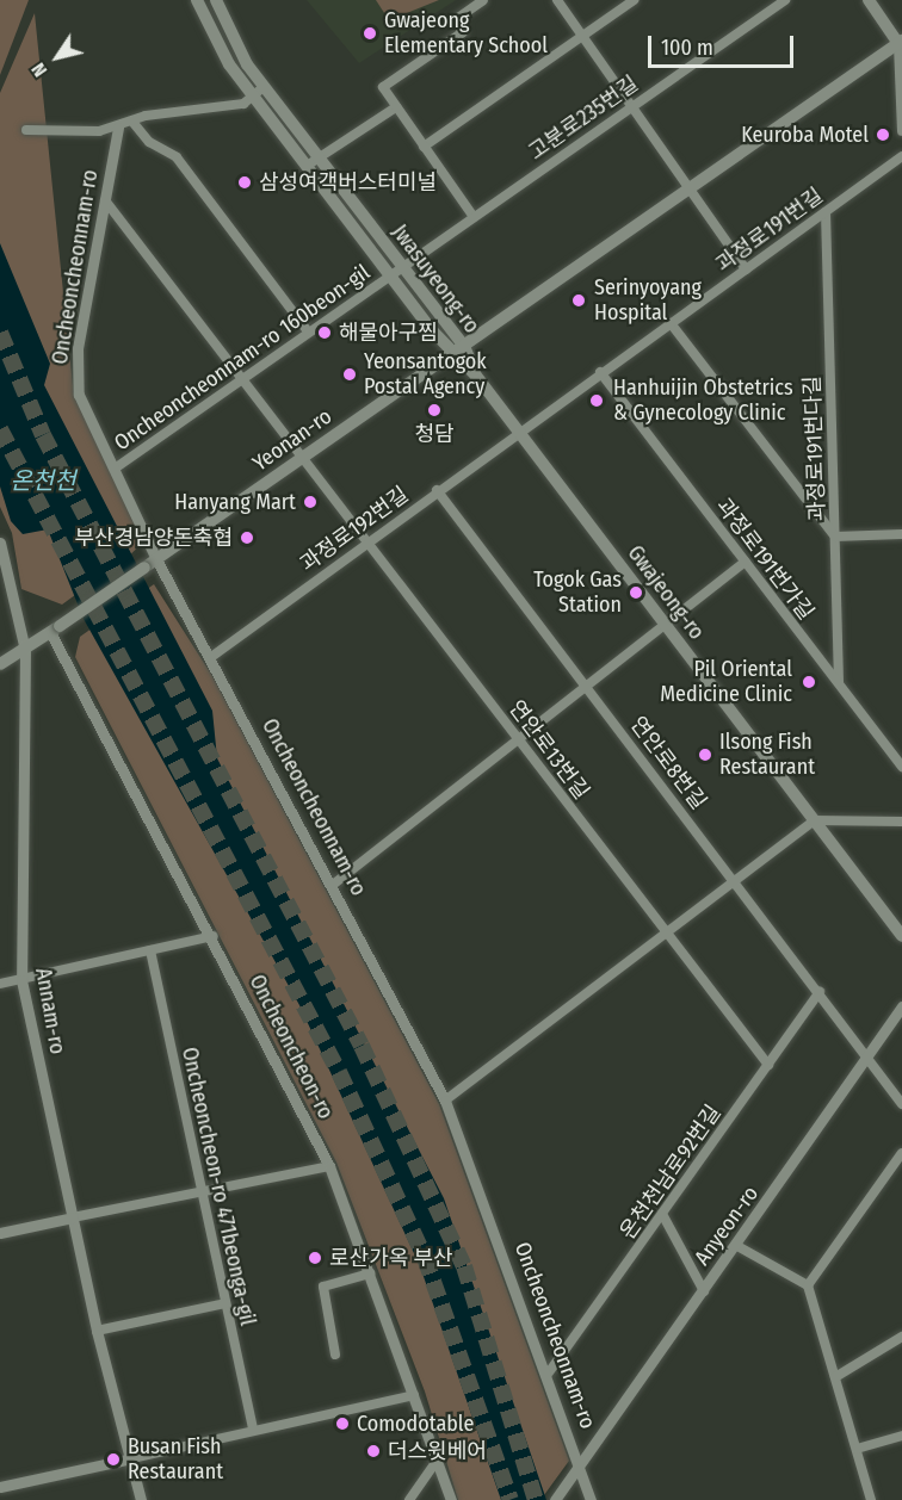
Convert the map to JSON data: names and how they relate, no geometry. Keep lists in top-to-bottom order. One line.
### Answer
{"streets":{"main road":["Jwasuyeong-ro","Yeonan-ro","Gwajeong-ro"],"street":["고분로235번길","과정로191번길","Oncheoncheonnam-ro","Oncheoncheonnam-ro 160beon-gil","과정로191번다길","과정로192번길","과정로191번가길","연안로13번길","연안로8번길","Annam-ro","Oncheoncheon-ro","온천천남로92번길","Oncheoncheon-ro 471beonga-gil","Anyeon-ro"]},"crossings":[["고분로235번길","Jwasuyeong-ro"],["고분로235번길","Oncheoncheonnam-ro 160beon-gil"],["과정로191번길","과정로191번다길"],["과정로191번길","과정로192번길"],["과정로191번길","과정로191번가길"],["과정로191번길","Gwajeong-ro"],["Oncheoncheonnam-ro","Oncheoncheonnam-ro 160beon-gil"],["Oncheoncheonnam-ro","Yeonan-ro"],["Oncheoncheonnam-ro","과정로192번길"],["Oncheoncheonnam-ro","연안로13번길"],["Oncheoncheonnam-ro","온천천남로92번길"],["Oncheoncheonnam-ro","Anyeon-ro"],["Jwasuyeong-ro","Oncheoncheonnam-ro 160beon-gil"],["Jwasuyeong-ro","Yeonan-ro"],["Jwasuyeong-ro","Gwajeong-ro"],["Oncheoncheonnam-ro 160beon-gil","연안로13번길"],["Yeonan-ro","연안로13번길"],["Yeonan-ro","Oncheoncheon-ro"],["과정로191번다길","과정로191번가길"],["과정로192번길","Gwajeong-ro"],["과정로192번길","연안로13번길"],["과정로192번길","연안로8번길"],["연안로13번길","온천천남로92번길"],["연안로8번길","온천천남로92번길"],["연안로8번길","Anyeon-ro"]],"water":["온천천"],"places":["Gwajeong Elementary School","Keuroba Motel","삼성여객버스터미널","Serinyoyang Hospital","해물아구찜","Yeonsantogok Postal Agency","Hanhuijin Obstetrics & Gynecology Clinic","청담","Hanyang Mart","부산경남양돈축협","Togok Gas Station","Pil Oriental Medicine Clinic","Ilsong Fish Restaurant","로산가옥 부산","Comodotable","더스윗베어","Busan Fish Restaurant"],"scale_bar":"100 m","north":"bottom left"}
